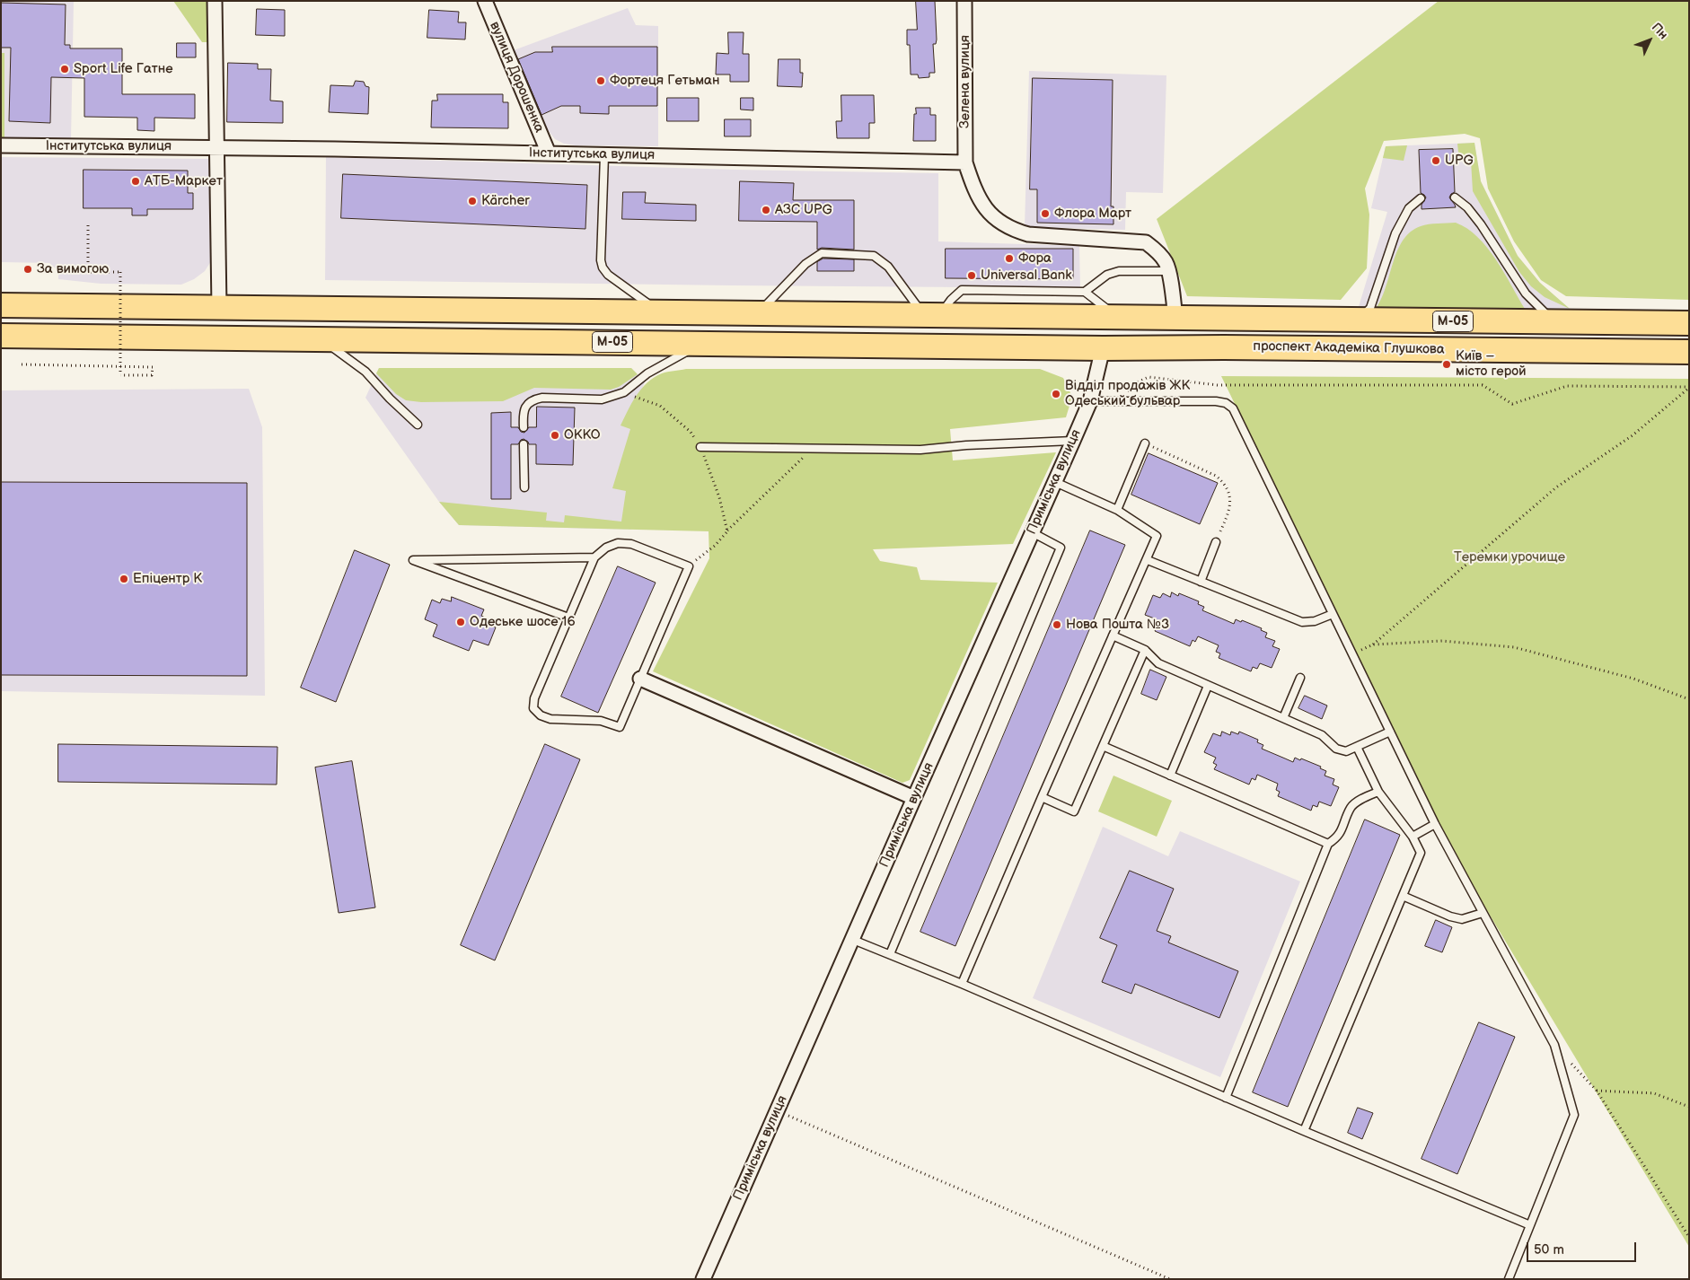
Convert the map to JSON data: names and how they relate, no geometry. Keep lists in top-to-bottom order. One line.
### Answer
{"streets":{"highway":["М-05","проспект Академіка Глушкова"],"street":["вулиця Дорошенка","Зелена вулиця","Інститутська вулиця","Приміська вулиця"]},"crossings":[["вулиця Дорошенка","Інститутська вулиця"],["Зелена вулиця","Інститутська вулиця"],["М-05","проспект Академіка Глушкова"],["М-05","Приміська вулиця"],["проспект Академіка Глушкова","Приміська вулиця"]],"parks":["Теремки урочище"],"places":["Sport Life Гатне","Фортеця Гетьман","UPG","АТБ-Маркет","Kärcher","АЗС UPG","Флора Март","Фора","За вимогою","Universal Bank","Київ – місто герой","Відділ продажів ЖК Одеський бульвар","ОККО","Епіцентр К","Одеське шосе 16","Нова Пошта №3"],"scale_bar":"50 m","north":"top right"}
